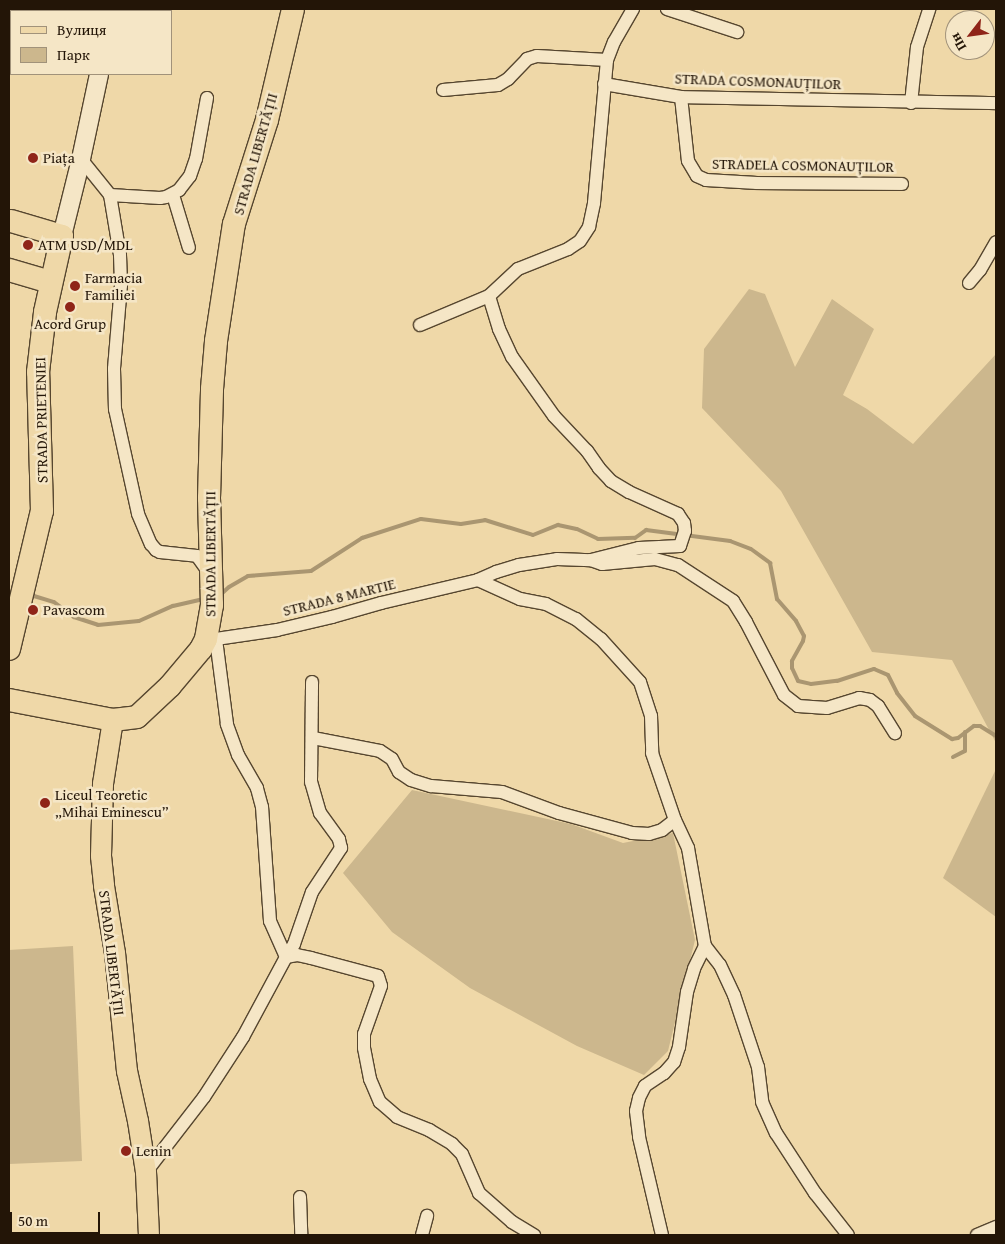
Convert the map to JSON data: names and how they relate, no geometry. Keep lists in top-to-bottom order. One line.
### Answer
{"streets":{"highway":["STRADA LIBERTĂȚII","STRADA PRIETENIEI"],"street":["STRADA COSMONAUȚILOR","STRADELA COSMONAUȚILOR","STRADA 8 MARTIE"]},"crossings":[["STRADA COSMONAUȚILOR","STRADELA COSMONAUȚILOR"],["STRADA LIBERTĂȚII","STRADA 8 MARTIE"]],"places":["Piața","ATM USD/MDL","Farmacia Familiei","Acord Grup","Pavascom","Liceul Teoretic „Mihai Eminescu”","Lenin"],"legend":["Вулиця","Парк"],"scale_bar":"50 m","north":"bottom left"}
